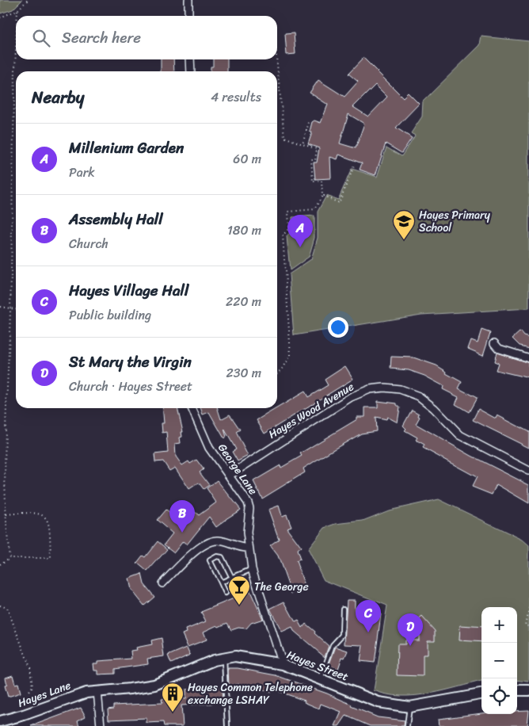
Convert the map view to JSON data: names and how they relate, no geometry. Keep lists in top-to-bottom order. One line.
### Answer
{"streets":{"main road":["Hayes Street","Hayes Lane"],"street":["Hayes Wood Avenue","George Lane"]},"crossings":[["Hayes Wood Avenue","George Lane"],["George Lane","Hayes Street"],["Hayes Street","Hayes Lane"]],"places":{"school or university":["Hayes Primary School"],"bar":["The George"],"building":["Hayes Common Telephone exchange LSHAY"]},"page":{"search":"Search here","heading":["Nearby","4 results"],"list":[{"mark":"A","name":"Millenium Garden","note":"Park","value":"60 m"},{"mark":"B","name":"Assembly Hall","note":"Church","value":"180 m"},{"mark":"C","name":"Hayes Village Hall","note":"Public building","value":"220 m"},{"mark":"D","name":"St Mary the Virgin","note":"Church · Hayes Street","value":"230 m"}],"pins":["A","B","C","D"],"map_buttons":["+","−"]}}
